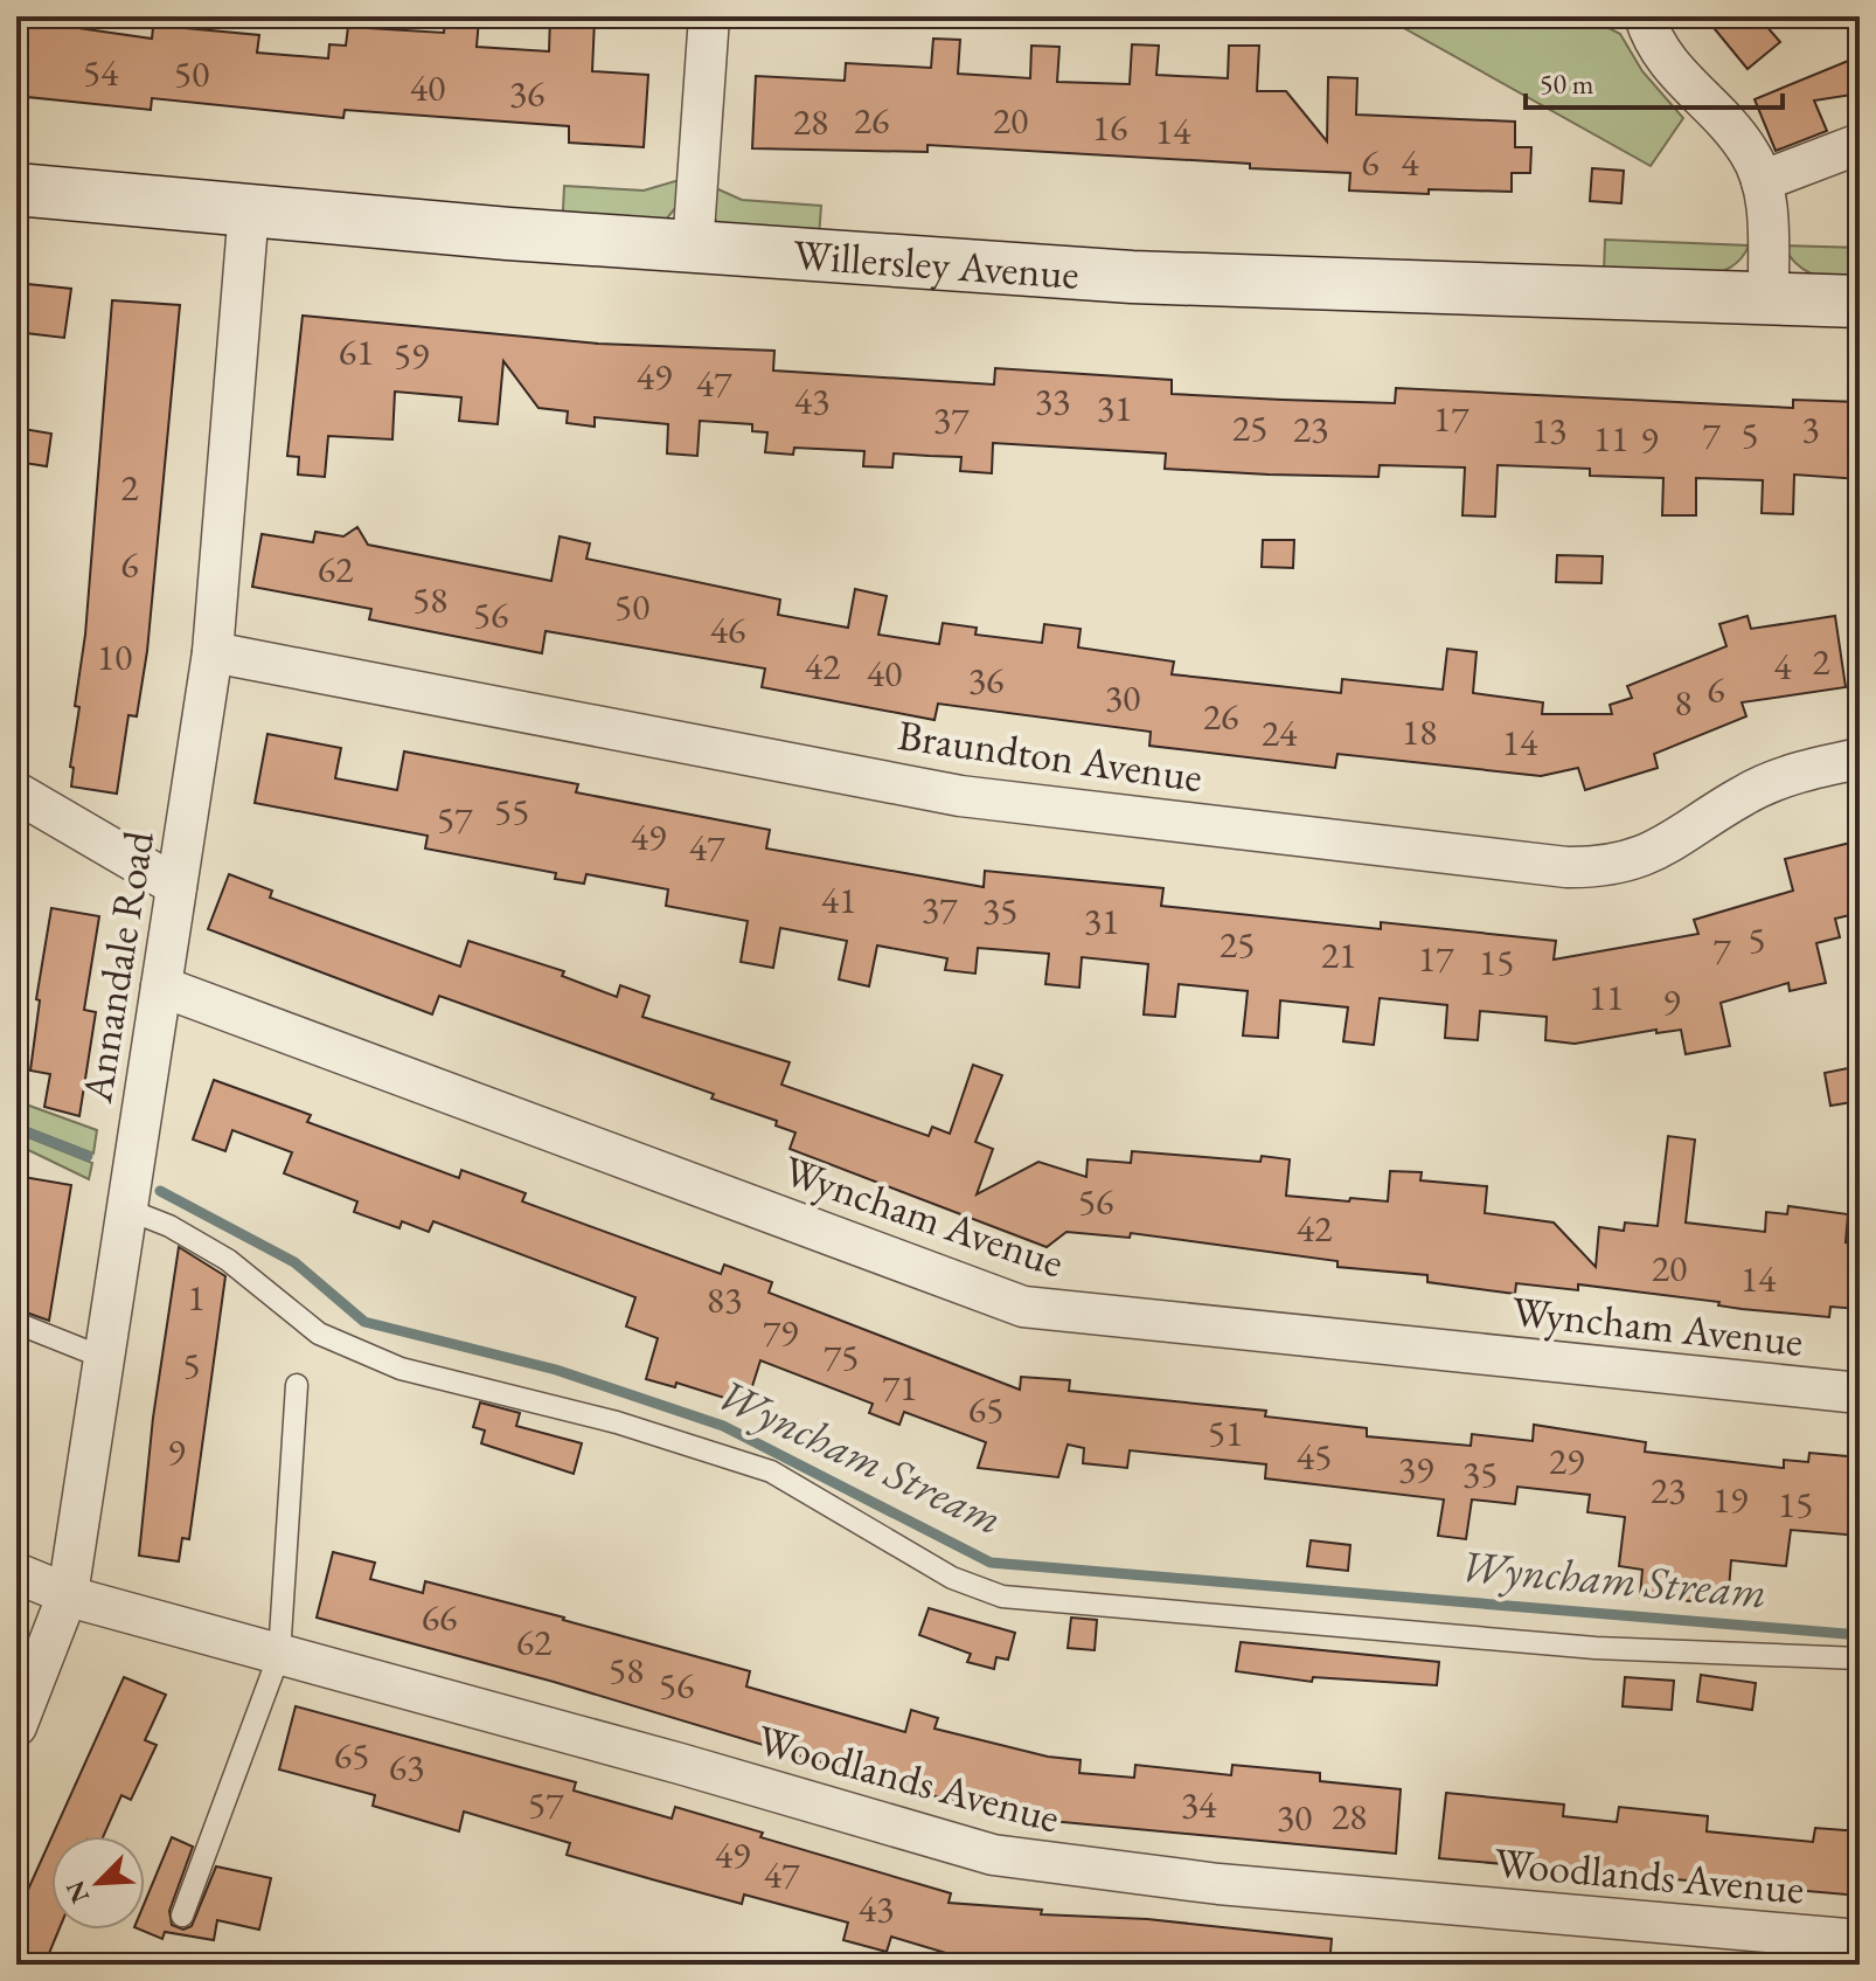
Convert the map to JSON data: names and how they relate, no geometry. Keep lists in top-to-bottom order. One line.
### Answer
{"streets":{"street":["Willersley Avenue","Braundton Avenue","Annandale Road","Wyncham Avenue","Woodlands Avenue"]},"crossings":[["Willersley Avenue","Annandale Road"],["Braundton Avenue","Annandale Road"],["Annandale Road","Wyncham Avenue"],["Annandale Road","Woodlands Avenue"]],"water":["Wyncham Stream"],"house_numbers":["54","50","40","36","26","20","28","16","14","6","4","61","59","49","47","43","33","31","17","37","25","23","3","13","7","5","11","9","2","6","62","58","50","56","46","10","2","42","4","40","36","6","30","8","26","18","24","14","55","57","49","47","41","37","35","31","5","25","7","21","17","15","11","9","56","42","20","14","1","83","79","75","5","71","65","51","9","45","29","39","35","23","19","15","66","62","58","56","65","63","57","34","28","30","49","47","43"],"scale_bar":"50 m","north":"bottom left"}
